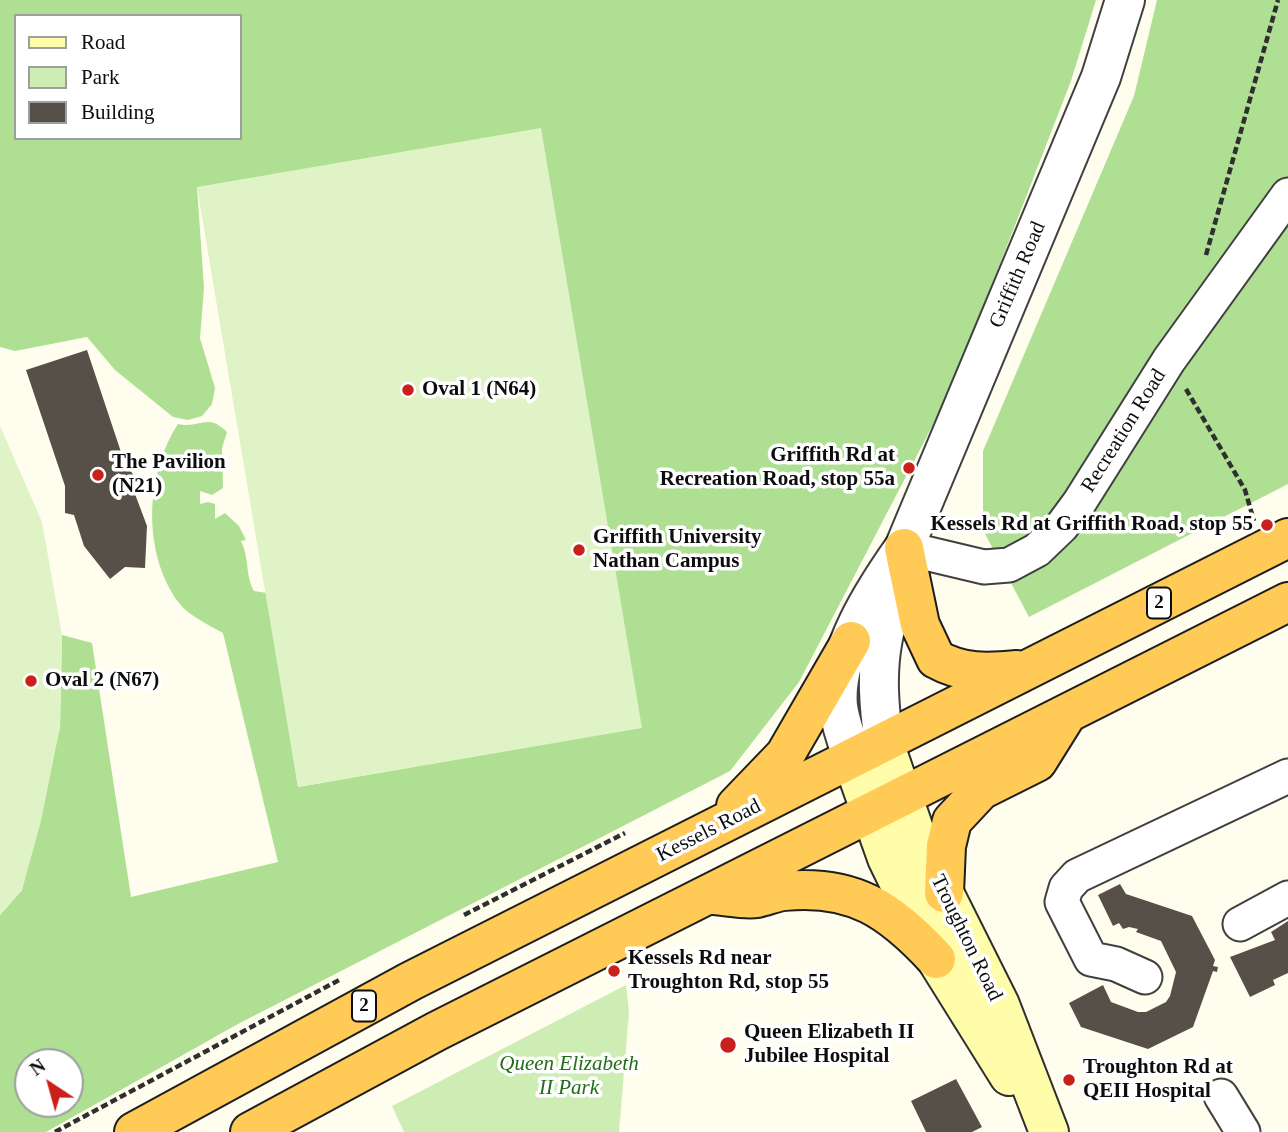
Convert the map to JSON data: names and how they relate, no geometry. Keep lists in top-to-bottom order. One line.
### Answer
{"streets":{"highway":["2","Kessels Road"],"main road":["Troughton Road"],"street":["Griffith Road","Recreation Road"]},"crossings":[["Griffith Road","Recreation Road"],["Griffith Road","Kessels Road"],["Griffith Road","Troughton Road"],["Kessels Road","Troughton Road"]],"parks":["Queen Elizabeth II Park"],"places":["Oval 1 (N64)","Griffith Rd at Recreation Road, stop 55a","The Pavilion (N21)","Kessels Rd at Griffith Road, stop 55","Griffith University Nathan Campus","Oval 2 (N67)","Kessels Rd near Troughton Rd, stop 55","Queen Elizabeth II Jubilee Hospital","Troughton Rd at QEII Hospital"],"legend":["Road","Park","Building"],"north":"top left"}
